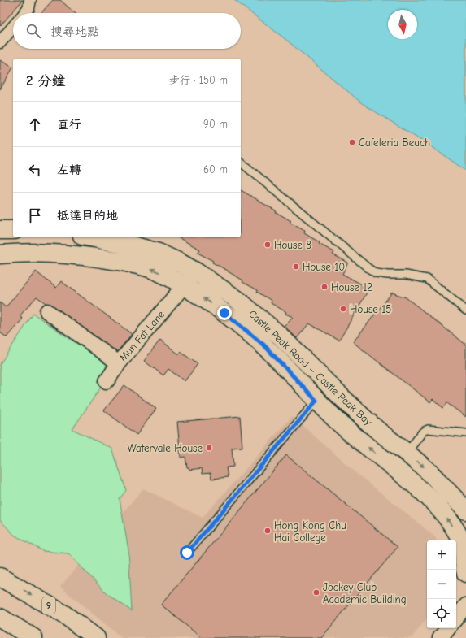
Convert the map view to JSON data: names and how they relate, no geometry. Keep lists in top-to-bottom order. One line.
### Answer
{"streets":{"main road":["Castle Peak Road – Castle Peak Bay","9"],"street":["Mun Fat Lane"]},"crossings":[["Mun Fat Lane","Castle Peak Road – Castle Peak Bay"]],"places":["Cafeteria Beach","House 8","House 10","House 12","House 15","Watervale House","Hong Kong Chu Hai College","Jockey Club Academic Building"],"north":"bottom","page":{"search":"搜尋地點","heading":["2 分鐘","步行 · 150 m"],"list":[["直行","90 m"],["左轉","60 m"],"抵達目的地"],"map_buttons":["+","−"]}}
